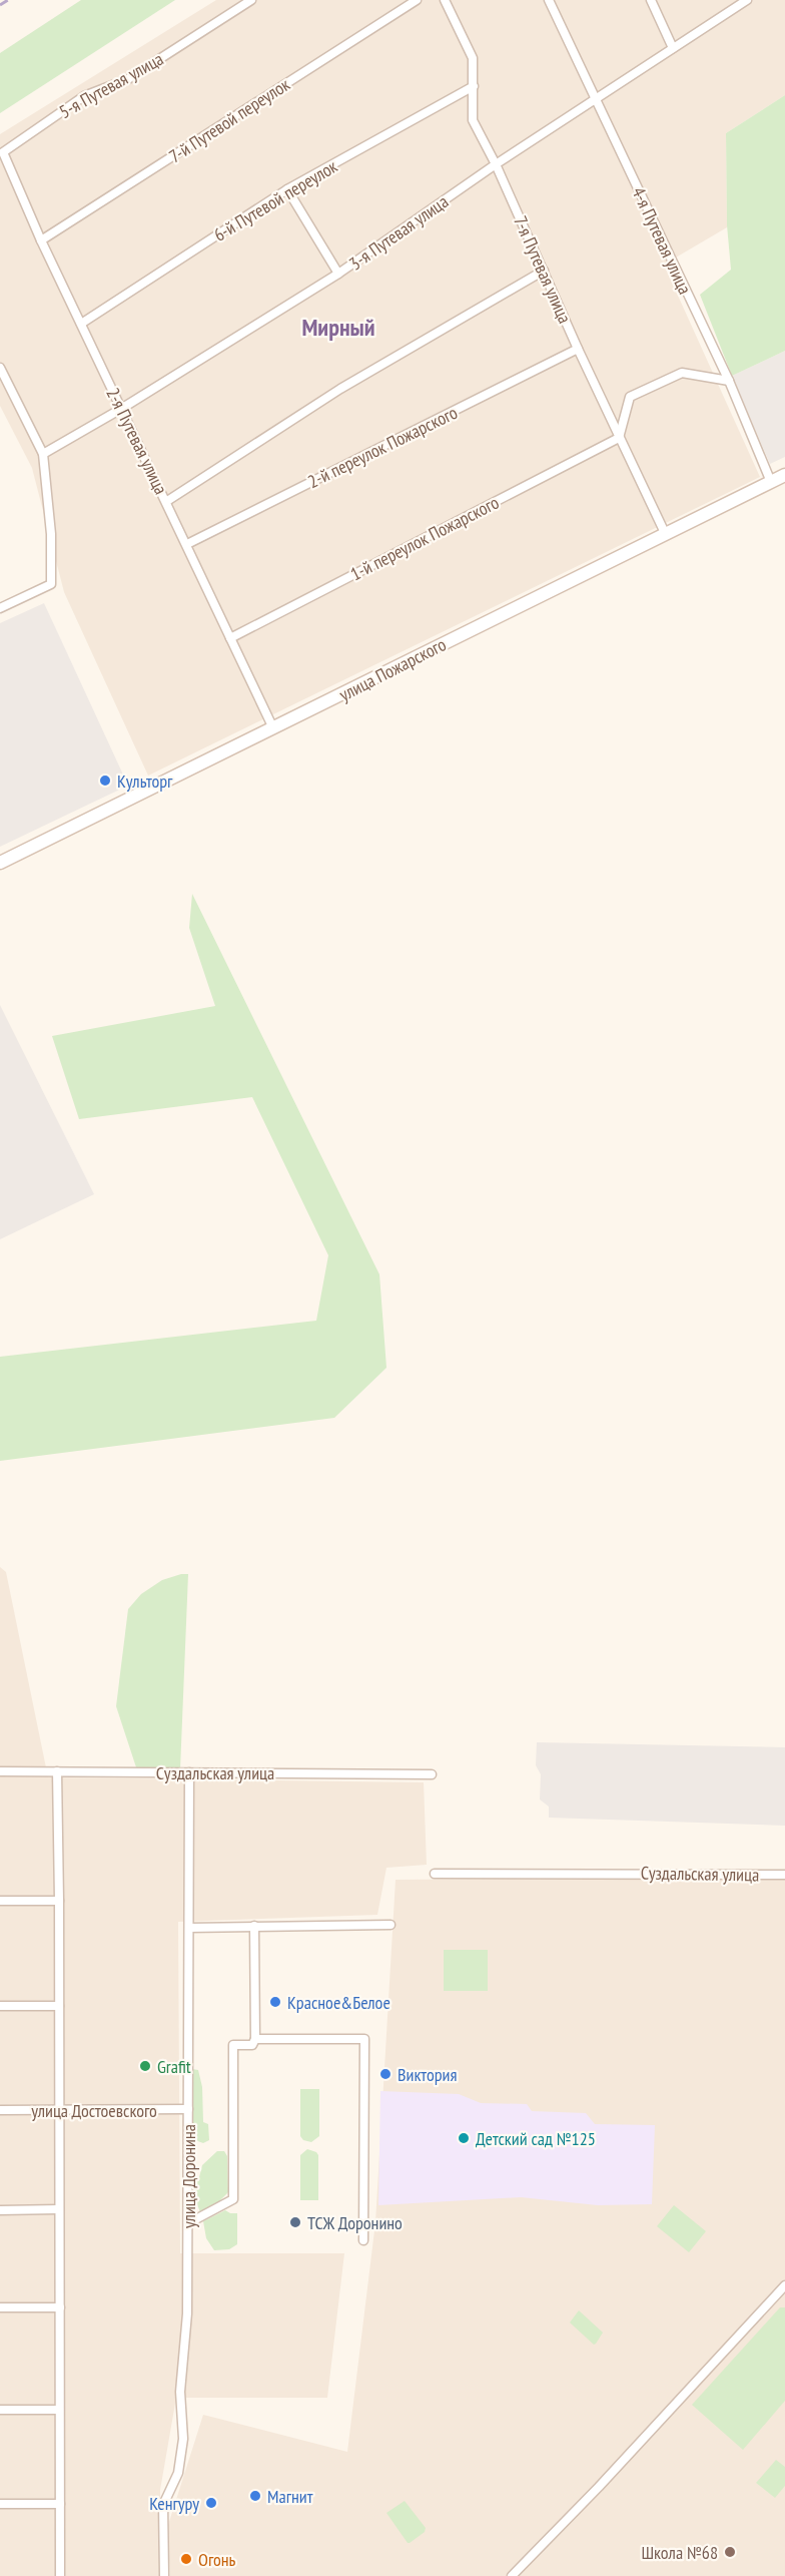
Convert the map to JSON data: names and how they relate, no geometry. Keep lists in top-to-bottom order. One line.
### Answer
{"streets":{"street":["5-я Путевая улица","7-й Путевой переулок","6-й Путевой переулок","3-я Путевая улица","4-я Путевая улица","7-я Путевая улица","2-я Путевая улица","2-й переулок Пожарского","1-й переулок Пожарского","улица Пожарского","Суздальская улица","улица Достоевского","улица Доронина"]},"crossings":[["5-я Путевая улица","2-я Путевая улица"],["7-й Путевой переулок","2-я Путевая улица"],["6-й Путевой переулок","7-я Путевая улица"],["6-й Путевой переулок","2-я Путевая улица"],["3-я Путевая улица","4-я Путевая улица"],["3-я Путевая улица","7-я Путевая улица"],["3-я Путевая улица","2-я Путевая улица"],["4-я Путевая улица","улица Пожарского"],["7-я Путевая улица","2-й переулок Пожарского"],["7-я Путевая улица","1-й переулок Пожарского"],["7-я Путевая улица","улица Пожарского"],["2-я Путевая улица","2-й переулок Пожарского"],["2-я Путевая улица","1-й переулок Пожарского"],["2-я Путевая улица","улица Пожарского"],["Суздальская улица","улица Доронина"],["улица Достоевского","улица Доронина"]],"districts":["Мирный"],"places":["Культорг","Красное&Белое","Grafit","Виктория","Детский сад №125","ТСЖ Доронино","Магнит","Кенгуру","Школа №68","Огонь"]}
